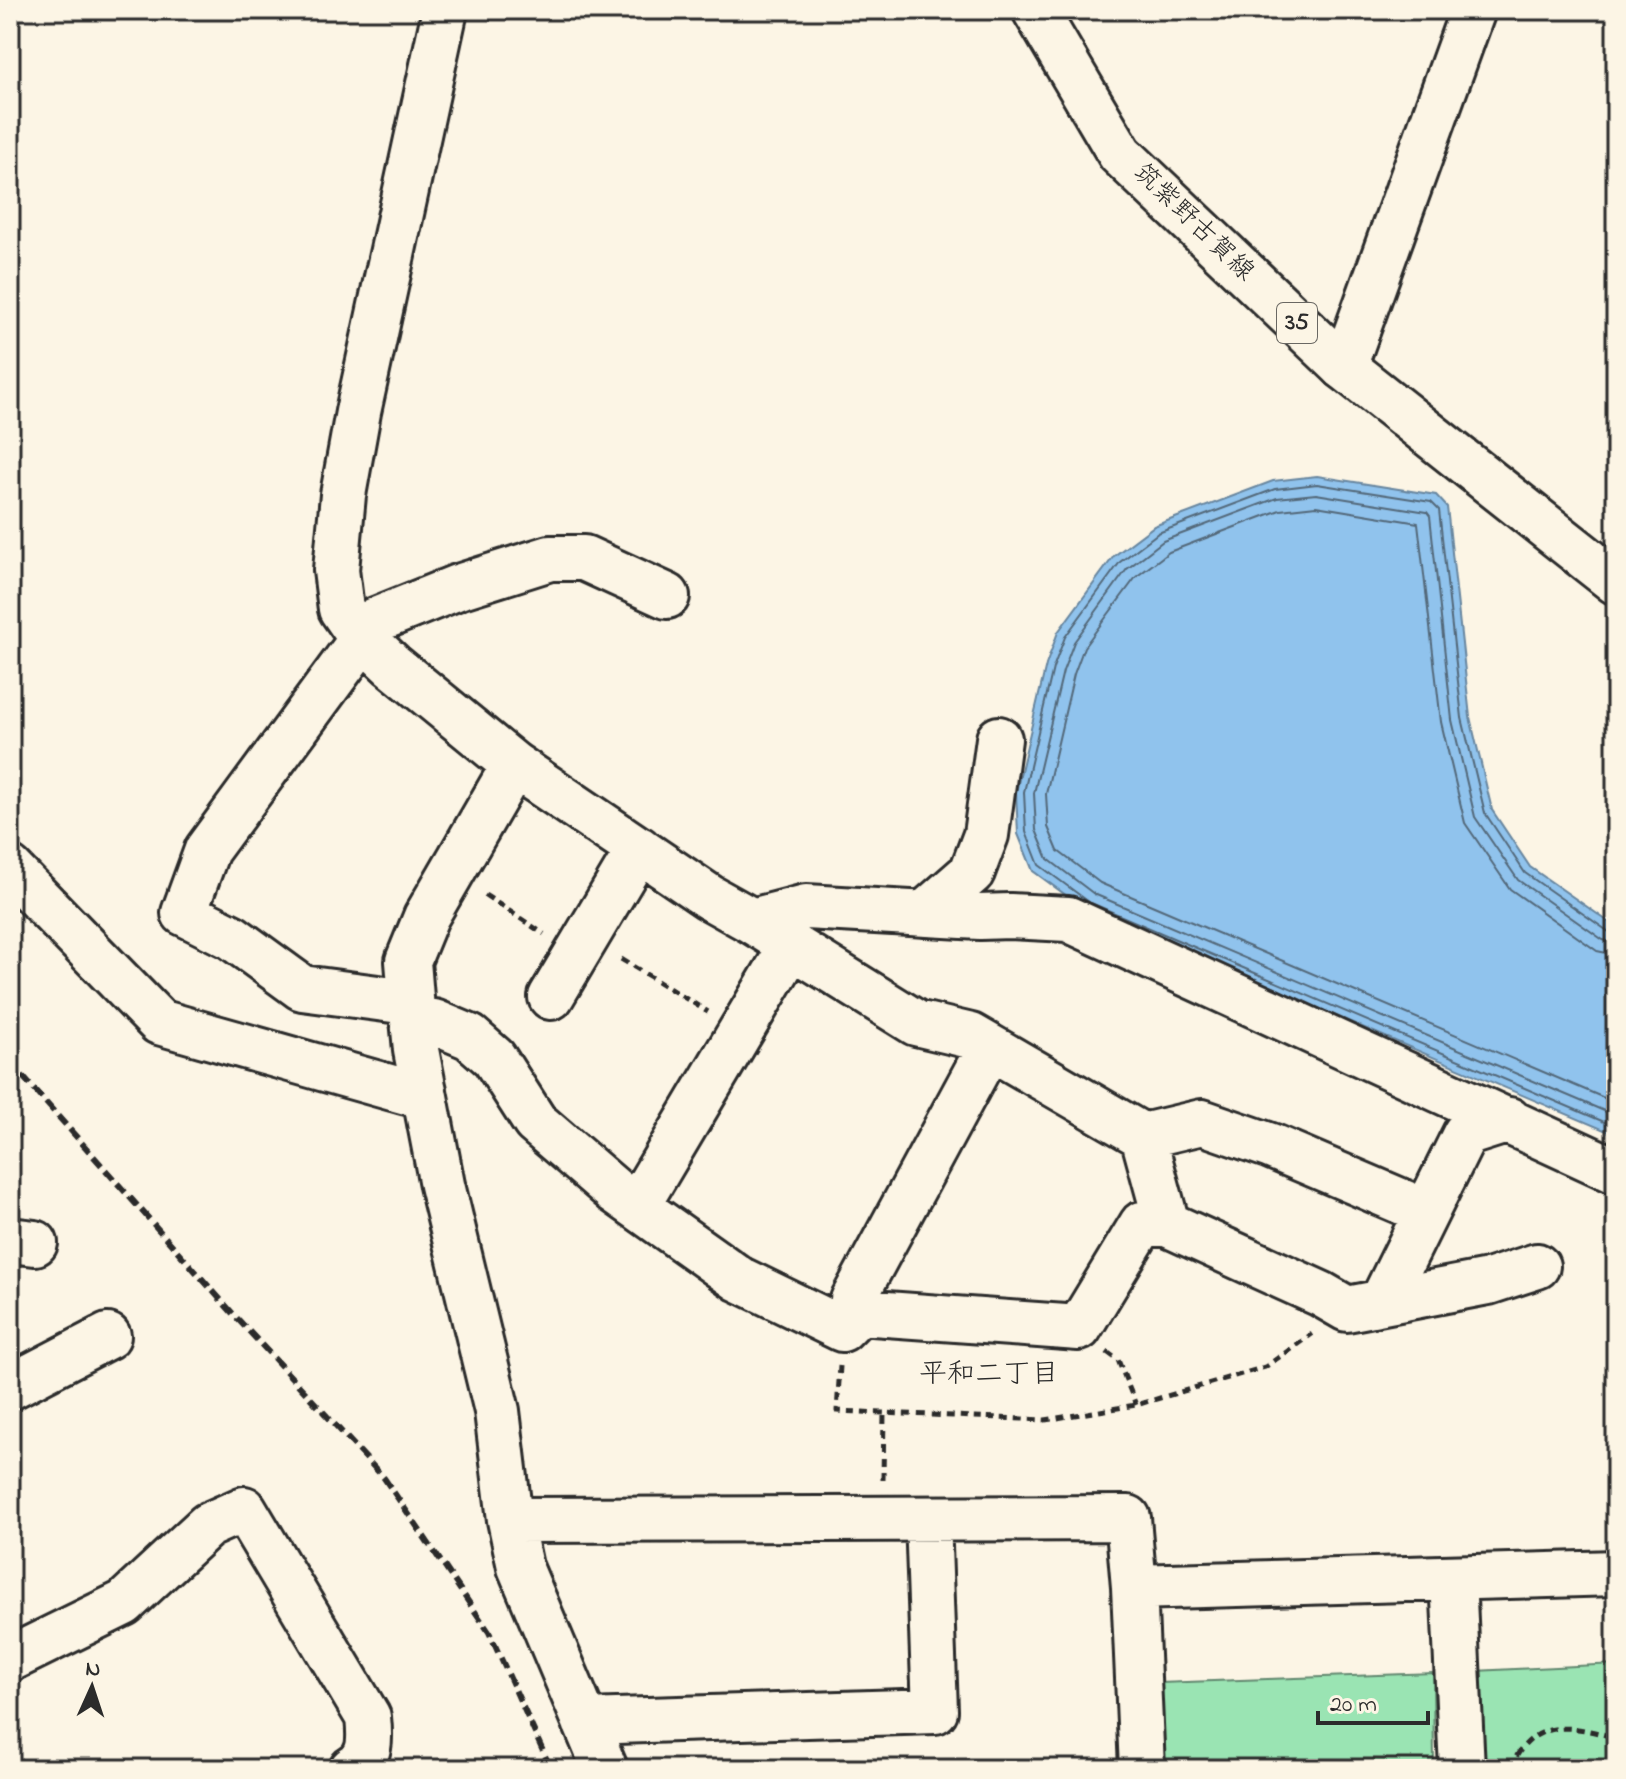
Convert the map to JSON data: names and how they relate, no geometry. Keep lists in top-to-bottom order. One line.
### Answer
{"streets":{"street":["筑紫野古賀線","35"]},"districts":["平和二丁目"],"scale_bar":"20 m","north":"top"}
